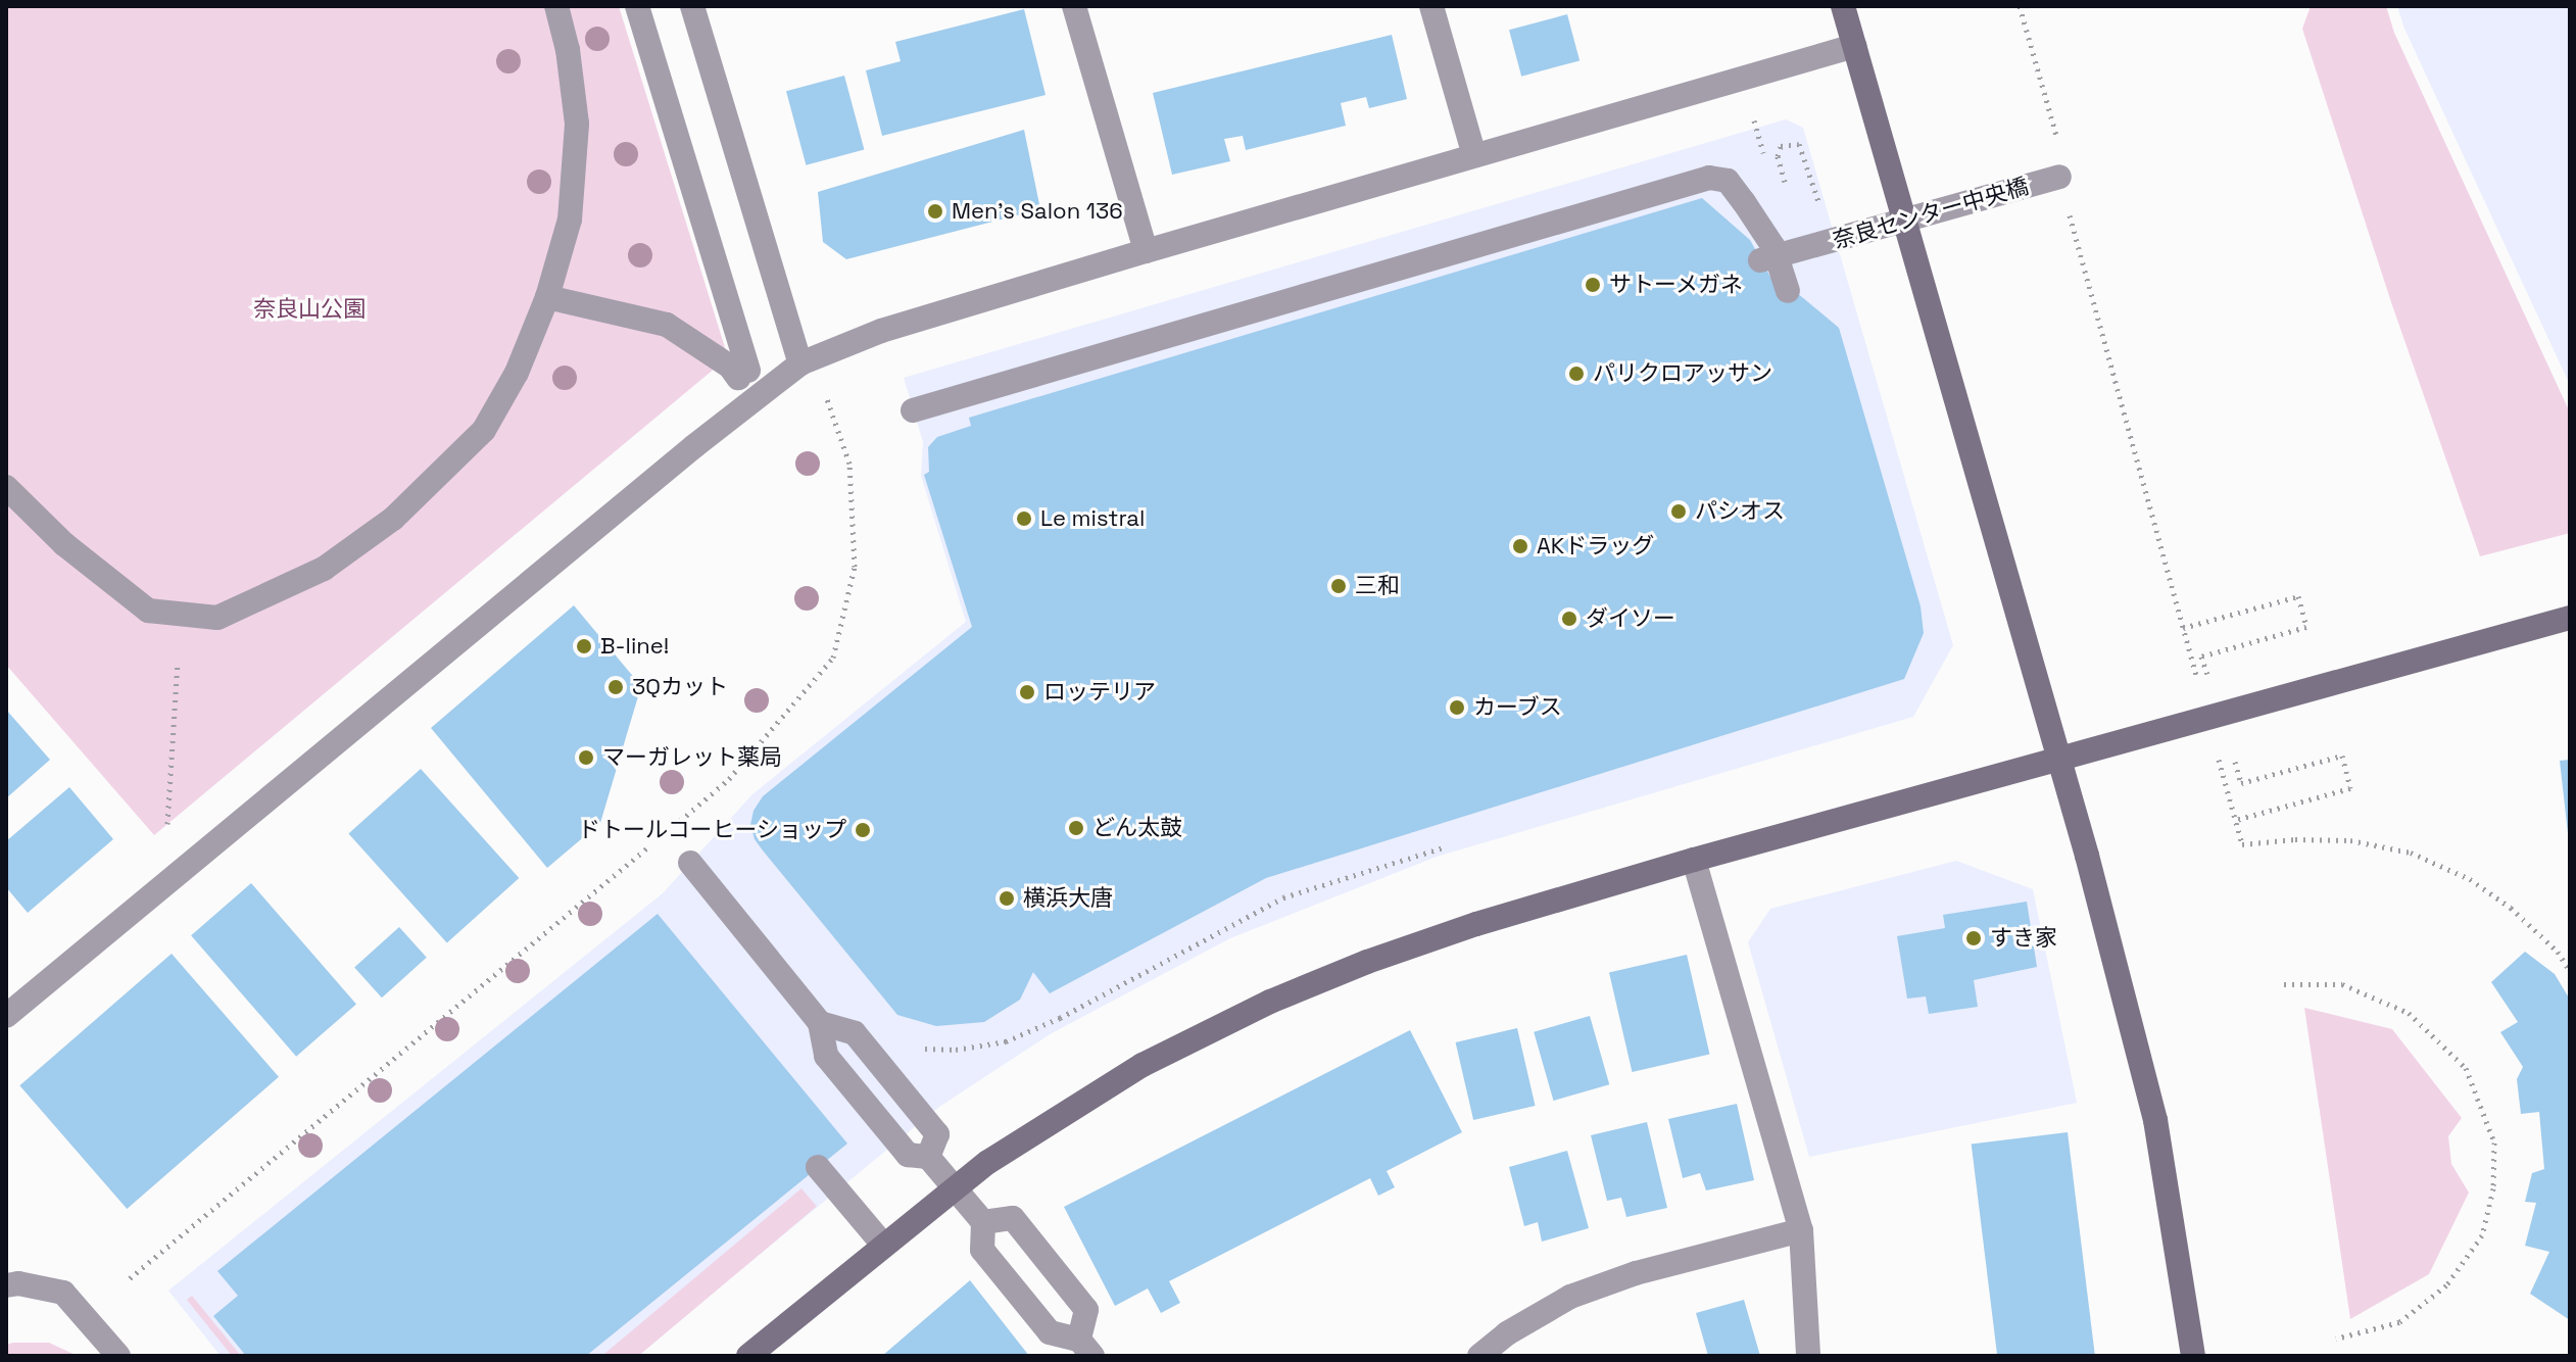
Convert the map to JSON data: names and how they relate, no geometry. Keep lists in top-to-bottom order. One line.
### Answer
{"streets":{"street":["奈良センター中央橋"]},"parks":["奈良山公園"],"places":["Men's Salon 136","サトーメガネ","パリクロアッサン","パシオス","Le mistral","AKドラッグ","三和","ダイソー","B-line!","3Qカット","ロッテリア","カーブス","マーガレット薬局","どん太鼓","ドトールコーヒーショップ","横浜大唐","すき家"]}
